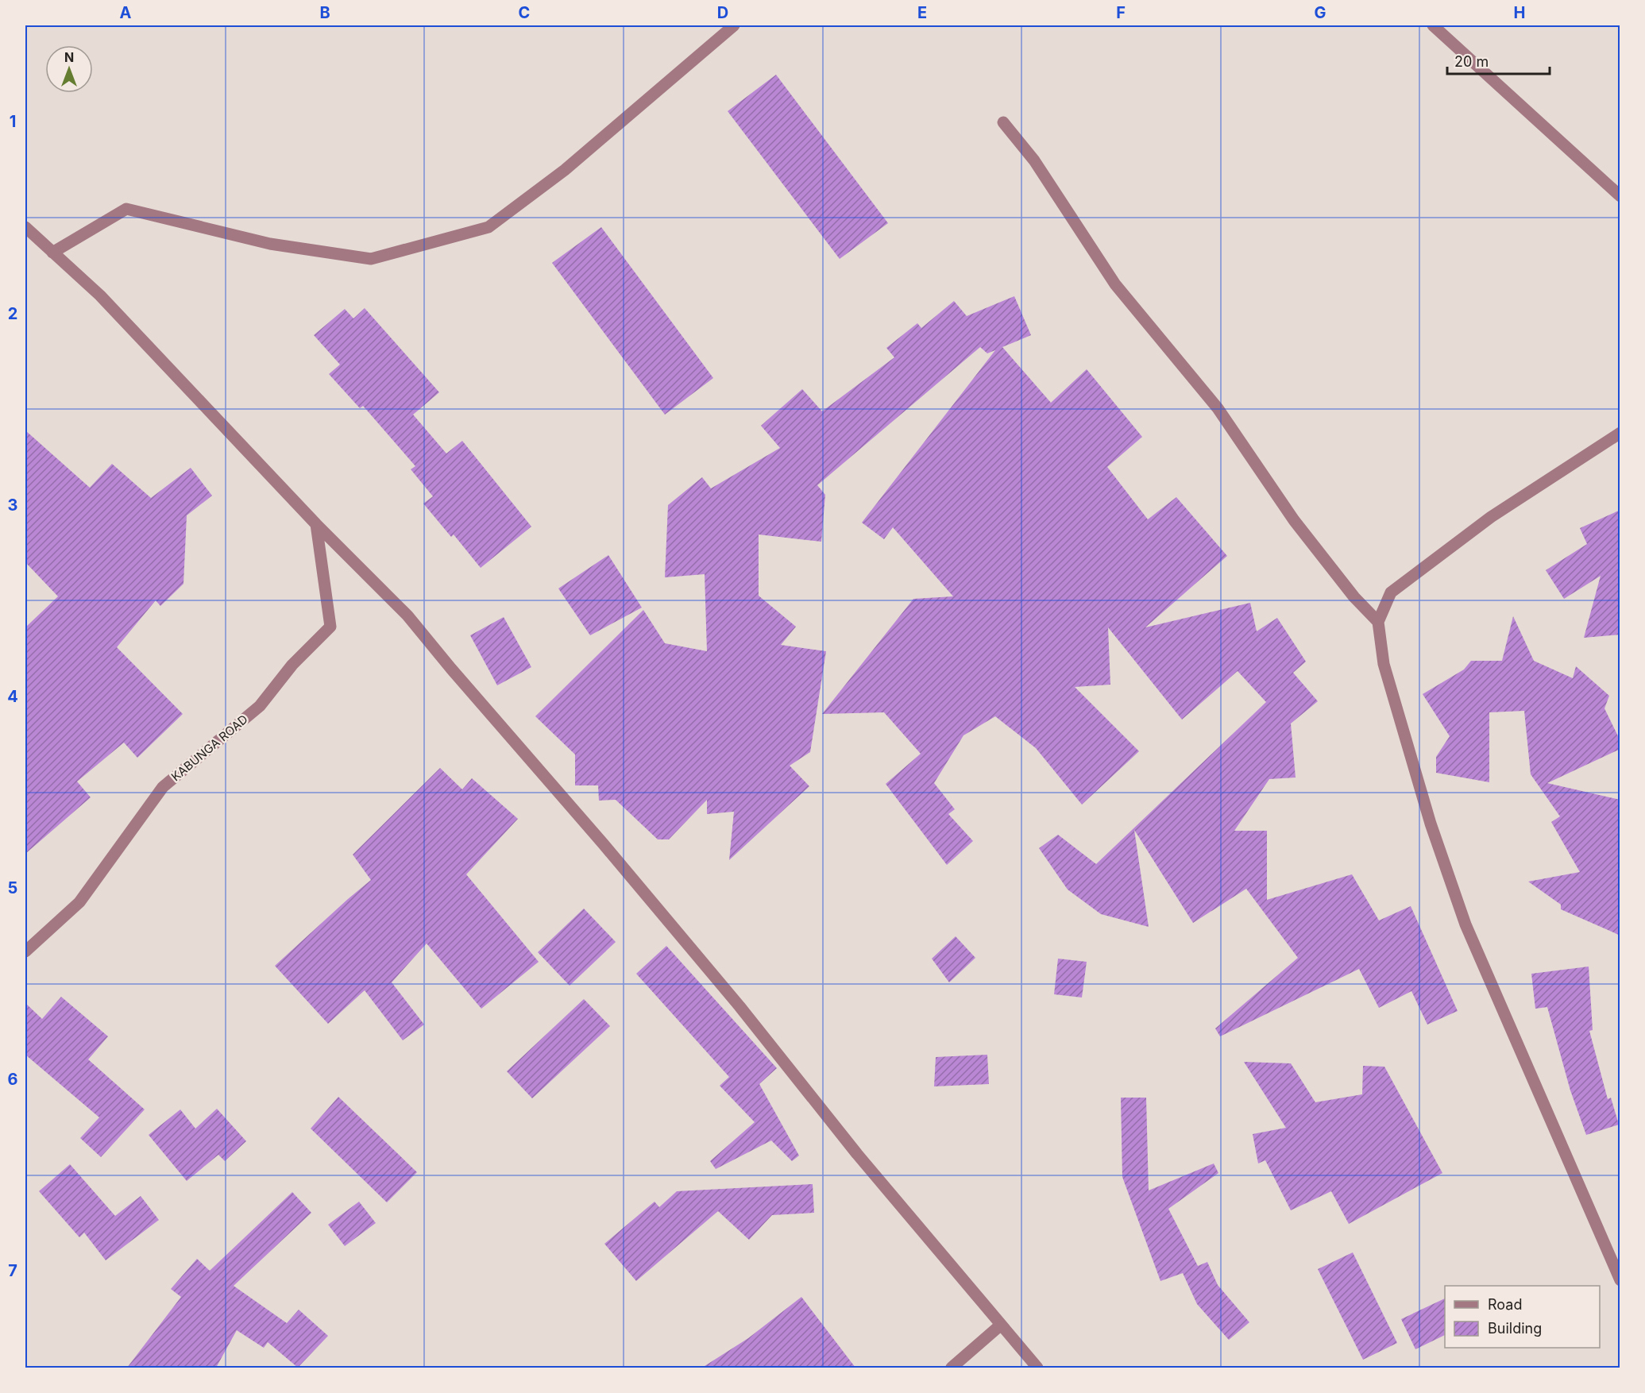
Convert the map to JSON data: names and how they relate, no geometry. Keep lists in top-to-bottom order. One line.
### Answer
{"streets":{"street":["KABUNGA ROAD"]},"legend":["Road","Building"],"scale_bar":"20 m","north":"top","grid":{"columns":["A","B","C","D","E","F","G","H"],"rows":["1","2","3","4","5","6","7"]}}
